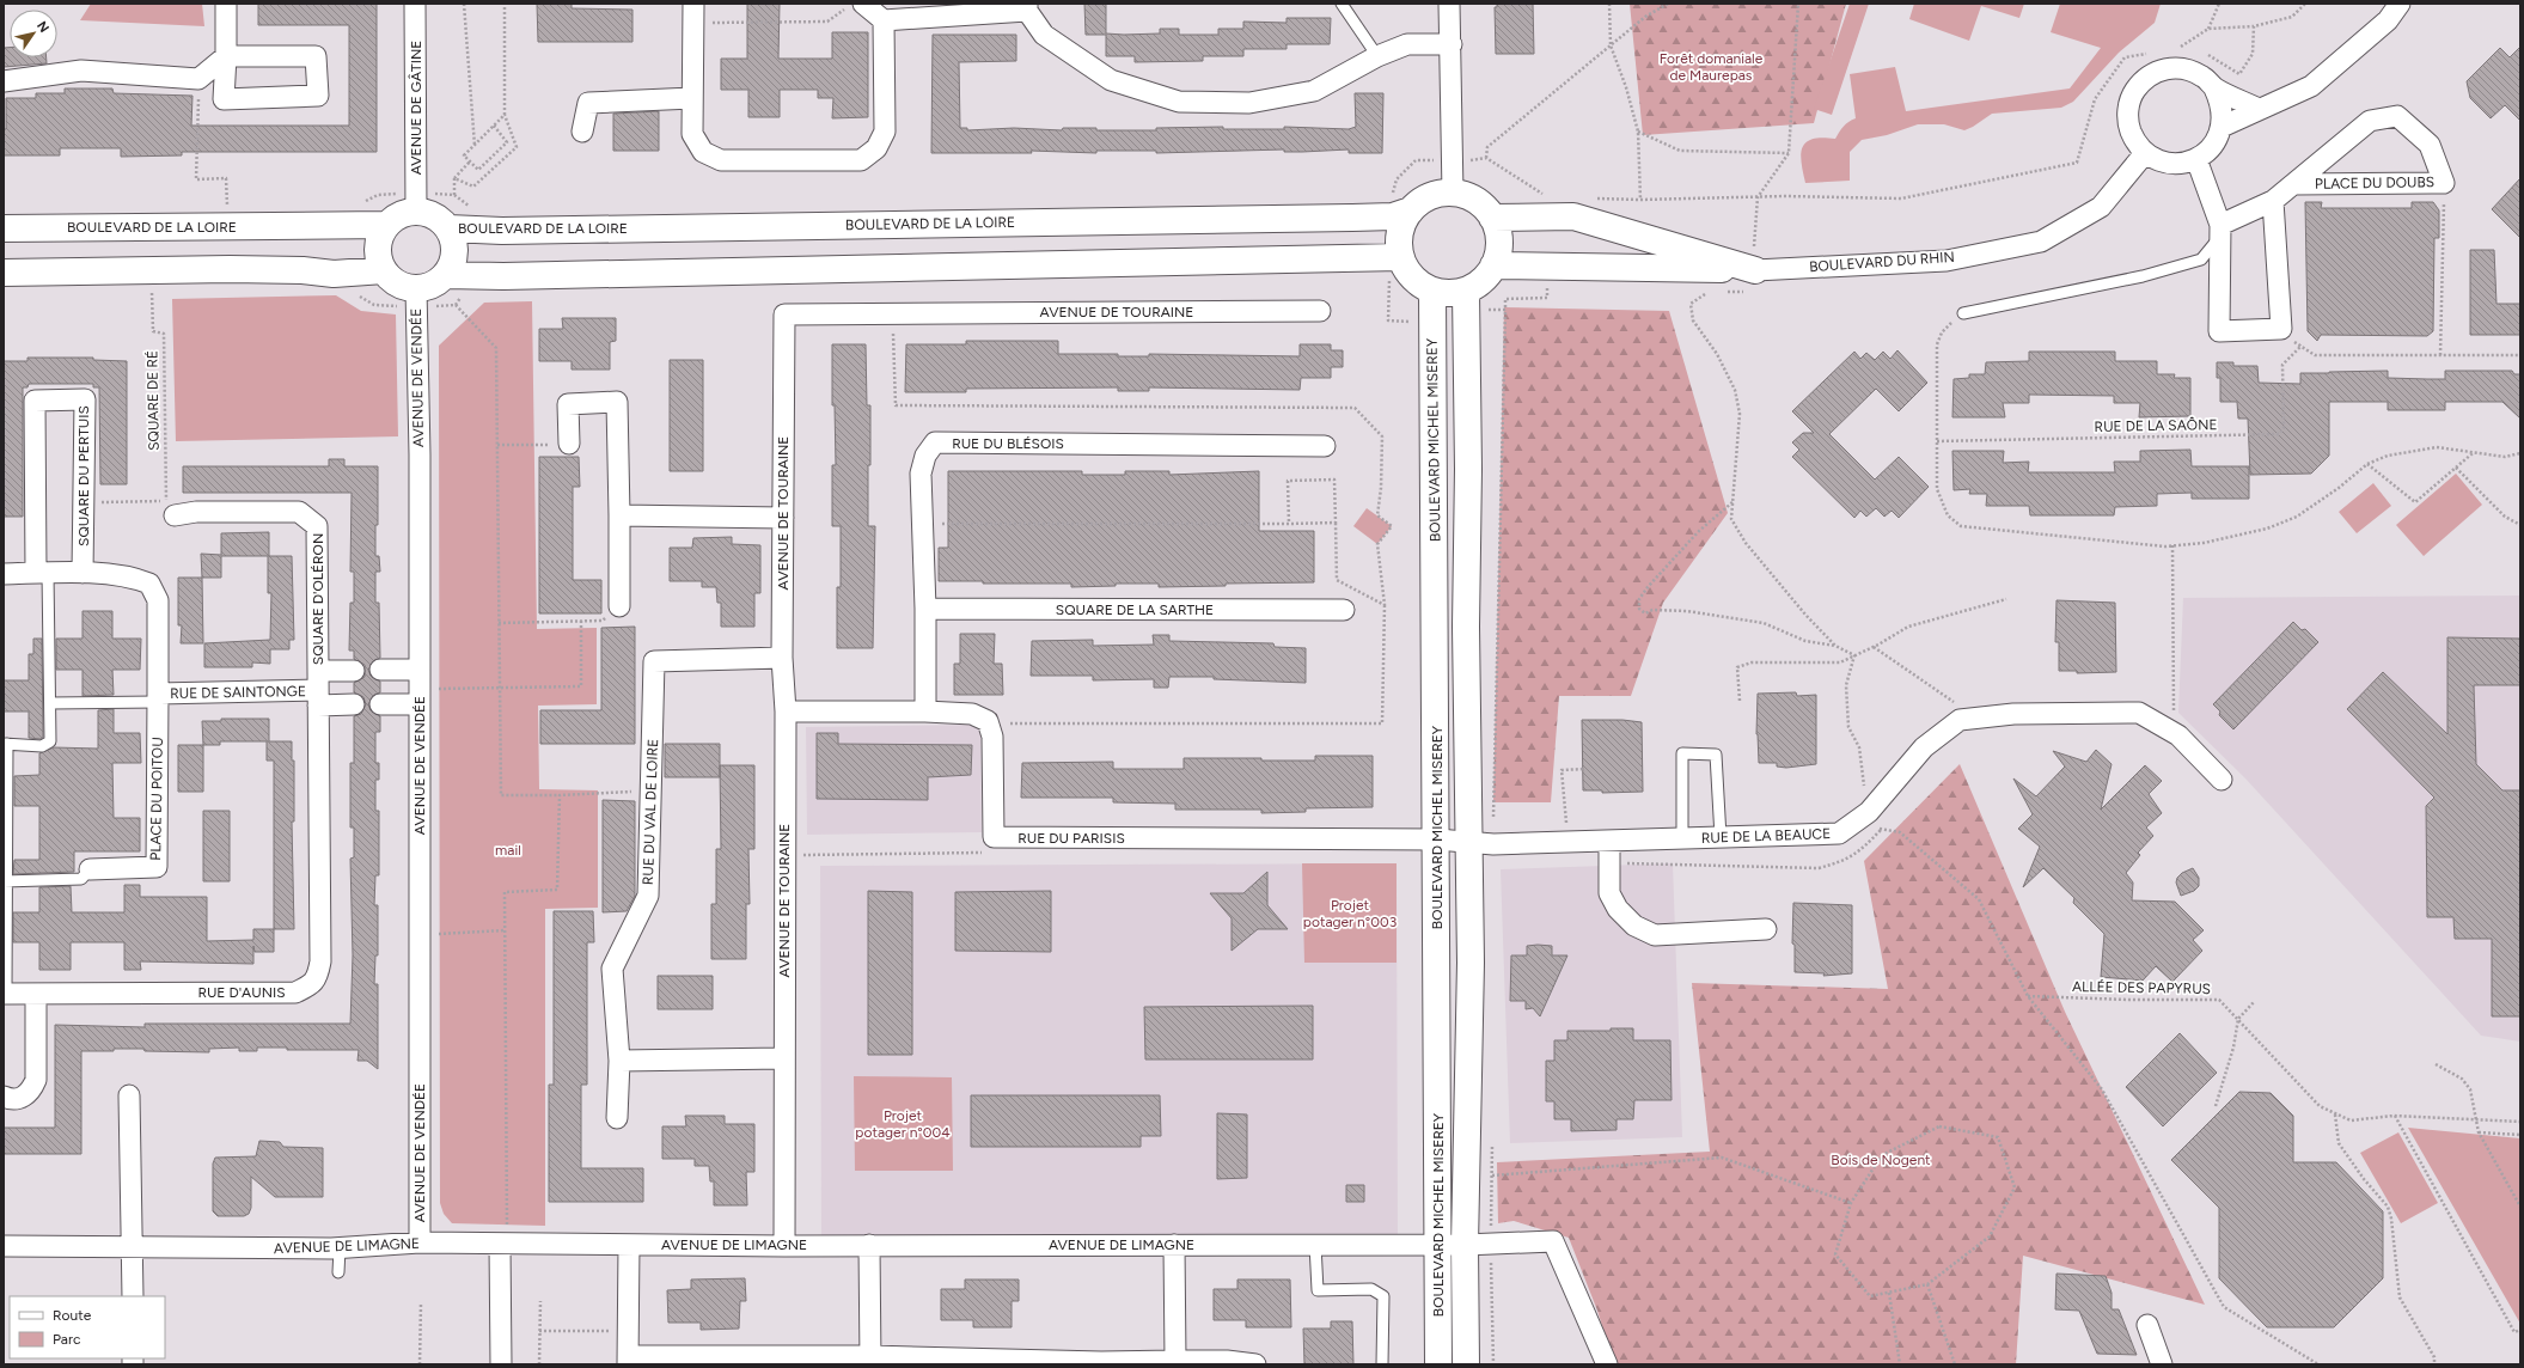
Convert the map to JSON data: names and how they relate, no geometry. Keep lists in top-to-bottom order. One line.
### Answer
{"streets":{"street":["AVENUE DE GÂTINE","PLACE DU DOUBS","BOULEVARD DE LA LOIRE","BOULEVARD DU RHIN","AVENUE DE TOURAINE","AVENUE DE VENDÉE","BOULEVARD MICHEL MISEREY","RUE DU BLÉSOIS","SQUARE DU PERTUIS","SQUARE D'OLÉRON","SQUARE DE LA SARTHE","RUE DE SAINTONGE","PLACE DU POITOU","RUE DU VAL DE LOIRE","RUE DE LA BEAUCE","RUE DU PARISIS","RUE D'AUNIS","AVENUE DE LIMAGNE"],"path":["SQUARE DE RÉ","RUE DE LA SAÔNE","ALLÉE DES PAPYRUS"]},"crossings":[["AVENUE DE GÂTINE","BOULEVARD DE LA LOIRE"],["AVENUE DE GÂTINE","AVENUE DE VENDÉE"],["BOULEVARD DE LA LOIRE","BOULEVARD DU RHIN"],["BOULEVARD DE LA LOIRE","AVENUE DE VENDÉE"],["BOULEVARD DE LA LOIRE","BOULEVARD MICHEL MISEREY"],["BOULEVARD DU RHIN","BOULEVARD MICHEL MISEREY"],["AVENUE DE TOURAINE","RUE DU VAL DE LOIRE"],["AVENUE DE TOURAINE","AVENUE DE LIMAGNE"],["AVENUE DE VENDÉE","AVENUE DE LIMAGNE"],["SQUARE DE RÉ","SQUARE D'OLÉRON"],["BOULEVARD MICHEL MISEREY","RUE DE LA BEAUCE"],["BOULEVARD MICHEL MISEREY","RUE DU PARISIS"],["BOULEVARD MICHEL MISEREY","AVENUE DE LIMAGNE"],["RUE DU BLÉSOIS","SQUARE DE LA SARTHE"],["SQUARE DU PERTUIS","RUE DE SAINTONGE"],["SQUARE D'OLÉRON","RUE DE SAINTONGE"],["SQUARE D'OLÉRON","RUE D'AUNIS"],["RUE DE SAINTONGE","PLACE DU POITOU"],["RUE DE SAINTONGE","RUE D'AUNIS"],["RUE DE LA BEAUCE","RUE DU PARISIS"]],"parks":["Forêt domaniale de Maurepas","mail","Projet potager n°003","Projet potager n°004","Bois de Nogent"],"legend":["Route","Parc"],"north":"top right"}
